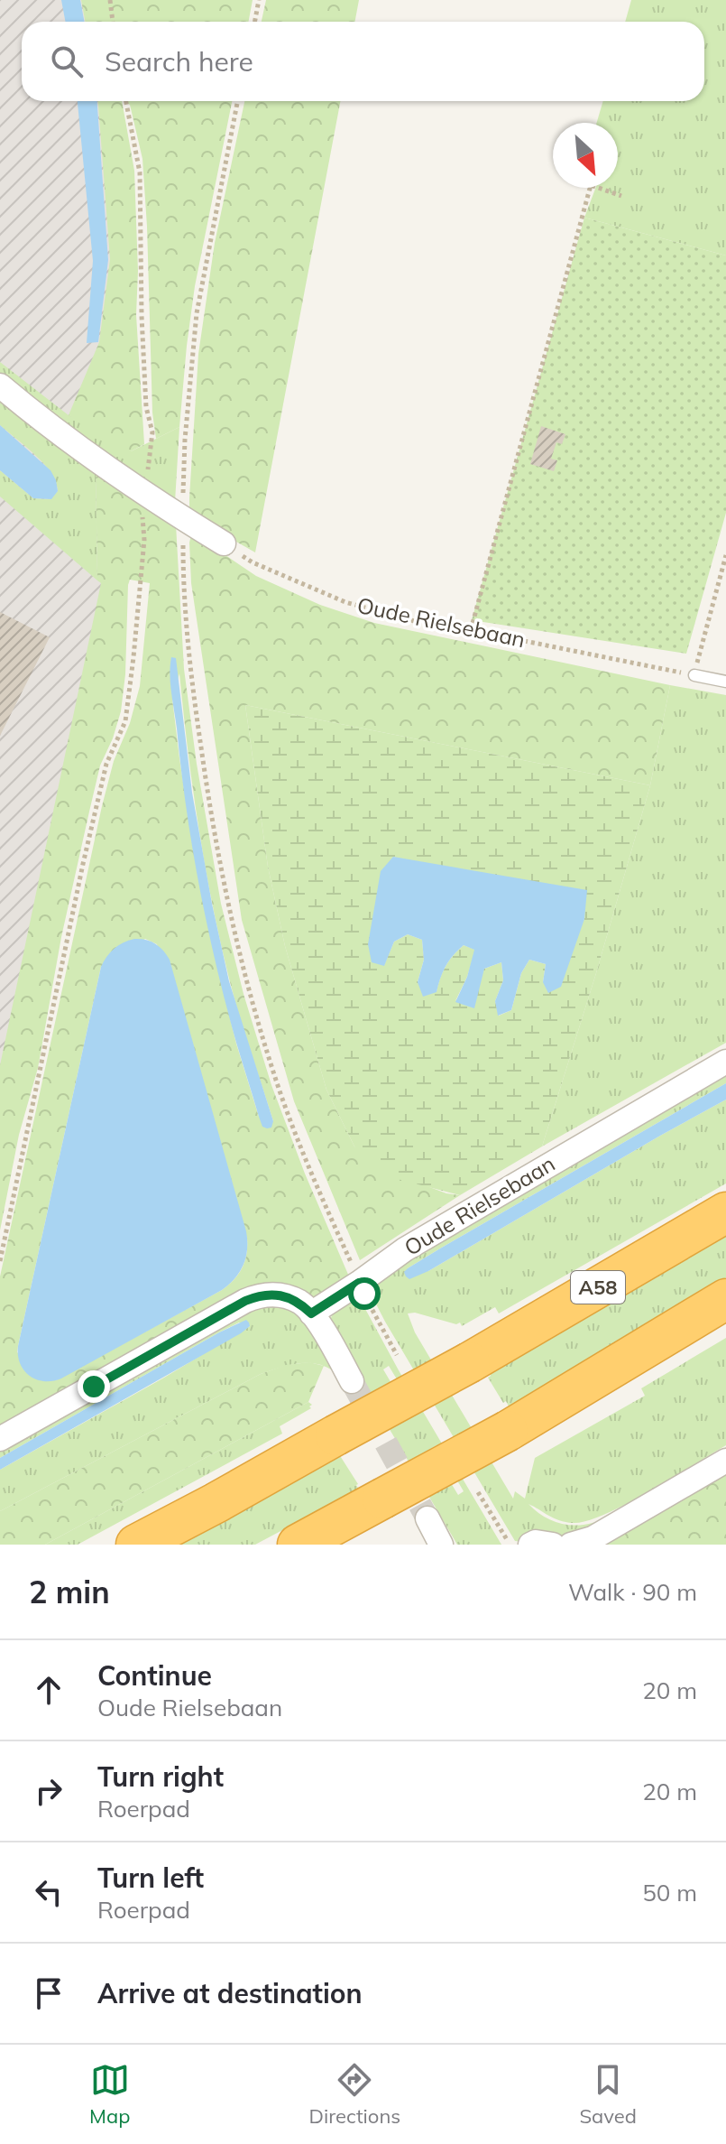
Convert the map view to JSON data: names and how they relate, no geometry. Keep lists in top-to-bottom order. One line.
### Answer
{"streets":{"highway":["A58"],"street":["Oude Rielsebaan"]},"north":"bottom right","page":{"search":"Search here","heading":["2 min","Walk · 90 m"],"list":[["Continue","Oude Rielsebaan","20 m"],["Turn right","Roerpad","20 m"],["Turn left","Roerpad","50 m"],"Arrive at destination"],"nav":["Map","Directions","Saved"]}}
